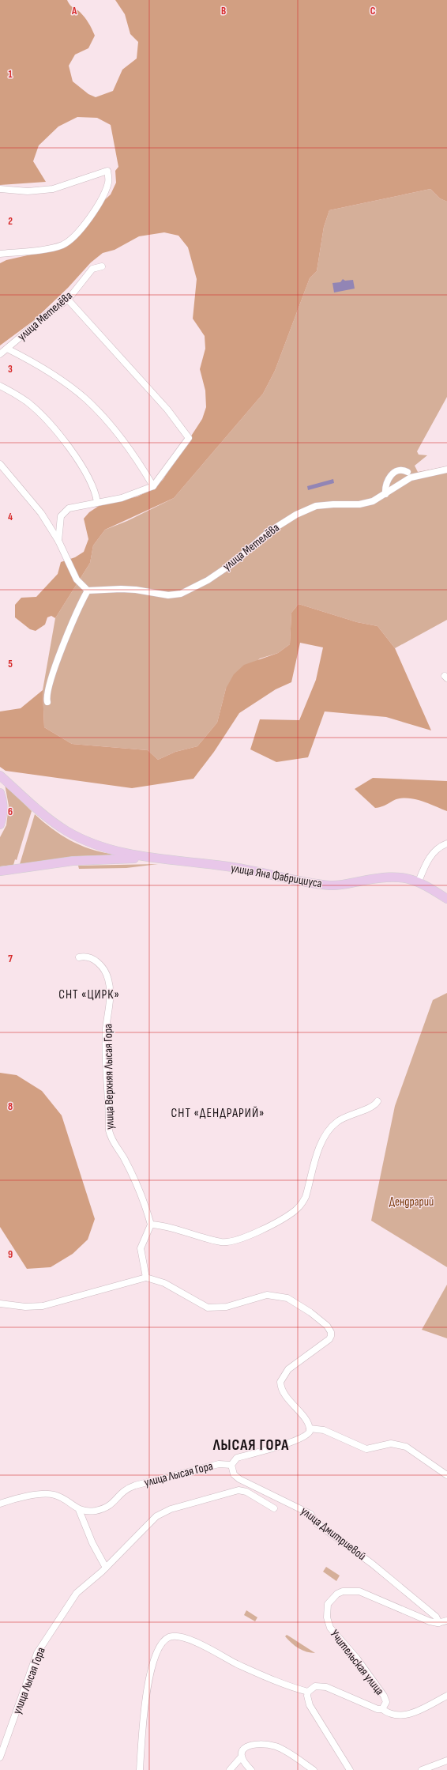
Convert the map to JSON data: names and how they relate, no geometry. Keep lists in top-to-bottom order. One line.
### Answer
{"streets":{"main road":["улица Яна Фабрициуса"],"street":["улица Метелёва","улица Верхняя Лысая Гора","улица Лысая Гора","улица Дмитриевой","Учительская улица"]},"crossings":[["улица Лысая Гора","улица Дмитриевой"],["улица Дмитриевой","Учительская улица"]],"districts":["СНТ «ЦИРК»","СНТ «ДЕНДРАРИЙ»","ЛЫСАЯ ГОРА"],"parks":["Дендрарий"],"grid":{"columns":["A","B","C"],"rows":["1","2","3","4","5","6","7","8","9"]}}
